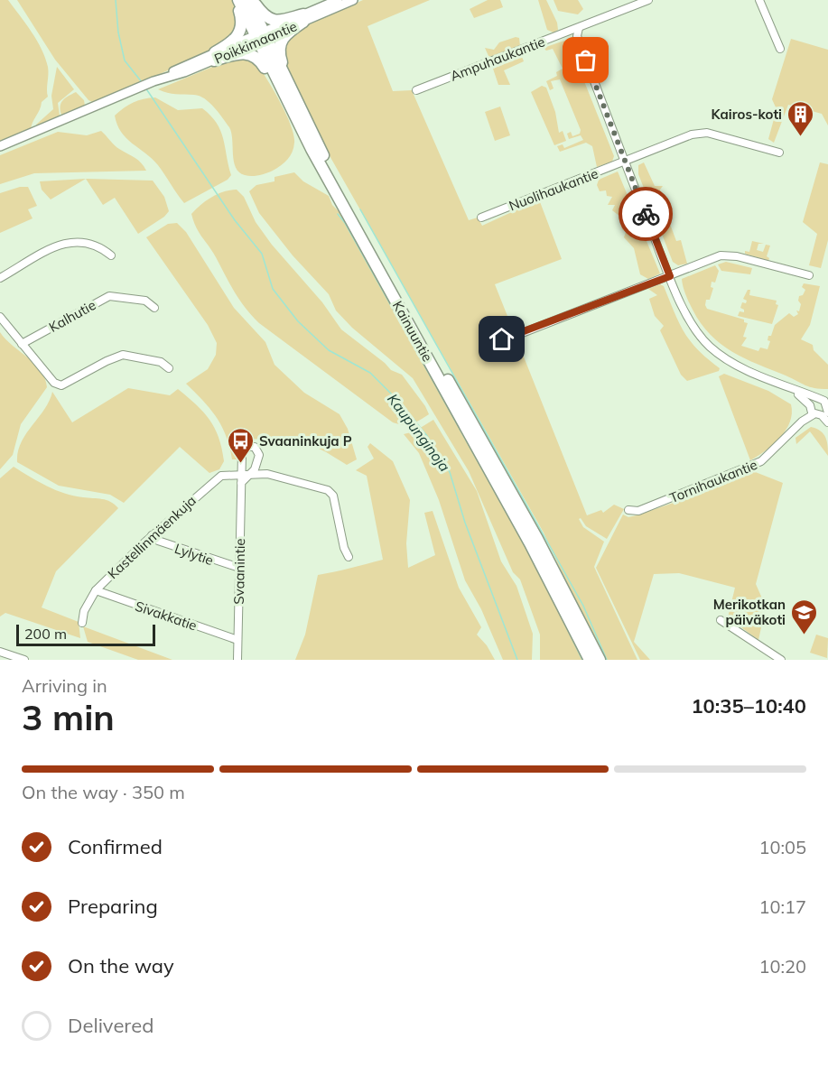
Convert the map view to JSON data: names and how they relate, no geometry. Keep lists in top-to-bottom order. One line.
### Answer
{"streets":{"highway":["Kainuuntie"],"main road":["Poikkimaantie"],"street":["Ampuhaukantie","Nuolihaukantie","Kalhutie","Tornihaukantie","Kastellinmäenkuja","Lylytie","Svaanintie","Sivakkatie"]},"crossings":[["Poikkimaantie","Kainuuntie"],["Kastellinmäenkuja","Lylytie"],["Kastellinmäenkuja","Svaanintie"],["Kastellinmäenkuja","Sivakkatie"],["Lylytie","Svaanintie"],["Svaanintie","Sivakkatie"]],"water":["Kaupunginoja"],"places":{"building":["Kairos-koti"],"bus stop":["Svaaninkuja P"],"school or university":["Merikotkan päiväkoti"]},"scale_bar":"200 m","page":{"scale":"200 m","heading":["3 min","Arriving in","10:35–10:40"],"bar":"On the way · 350 m","list":[["Confirmed","10:05"],["Preparing","10:17"],["On the way","10:20"],"Delivered"]}}
